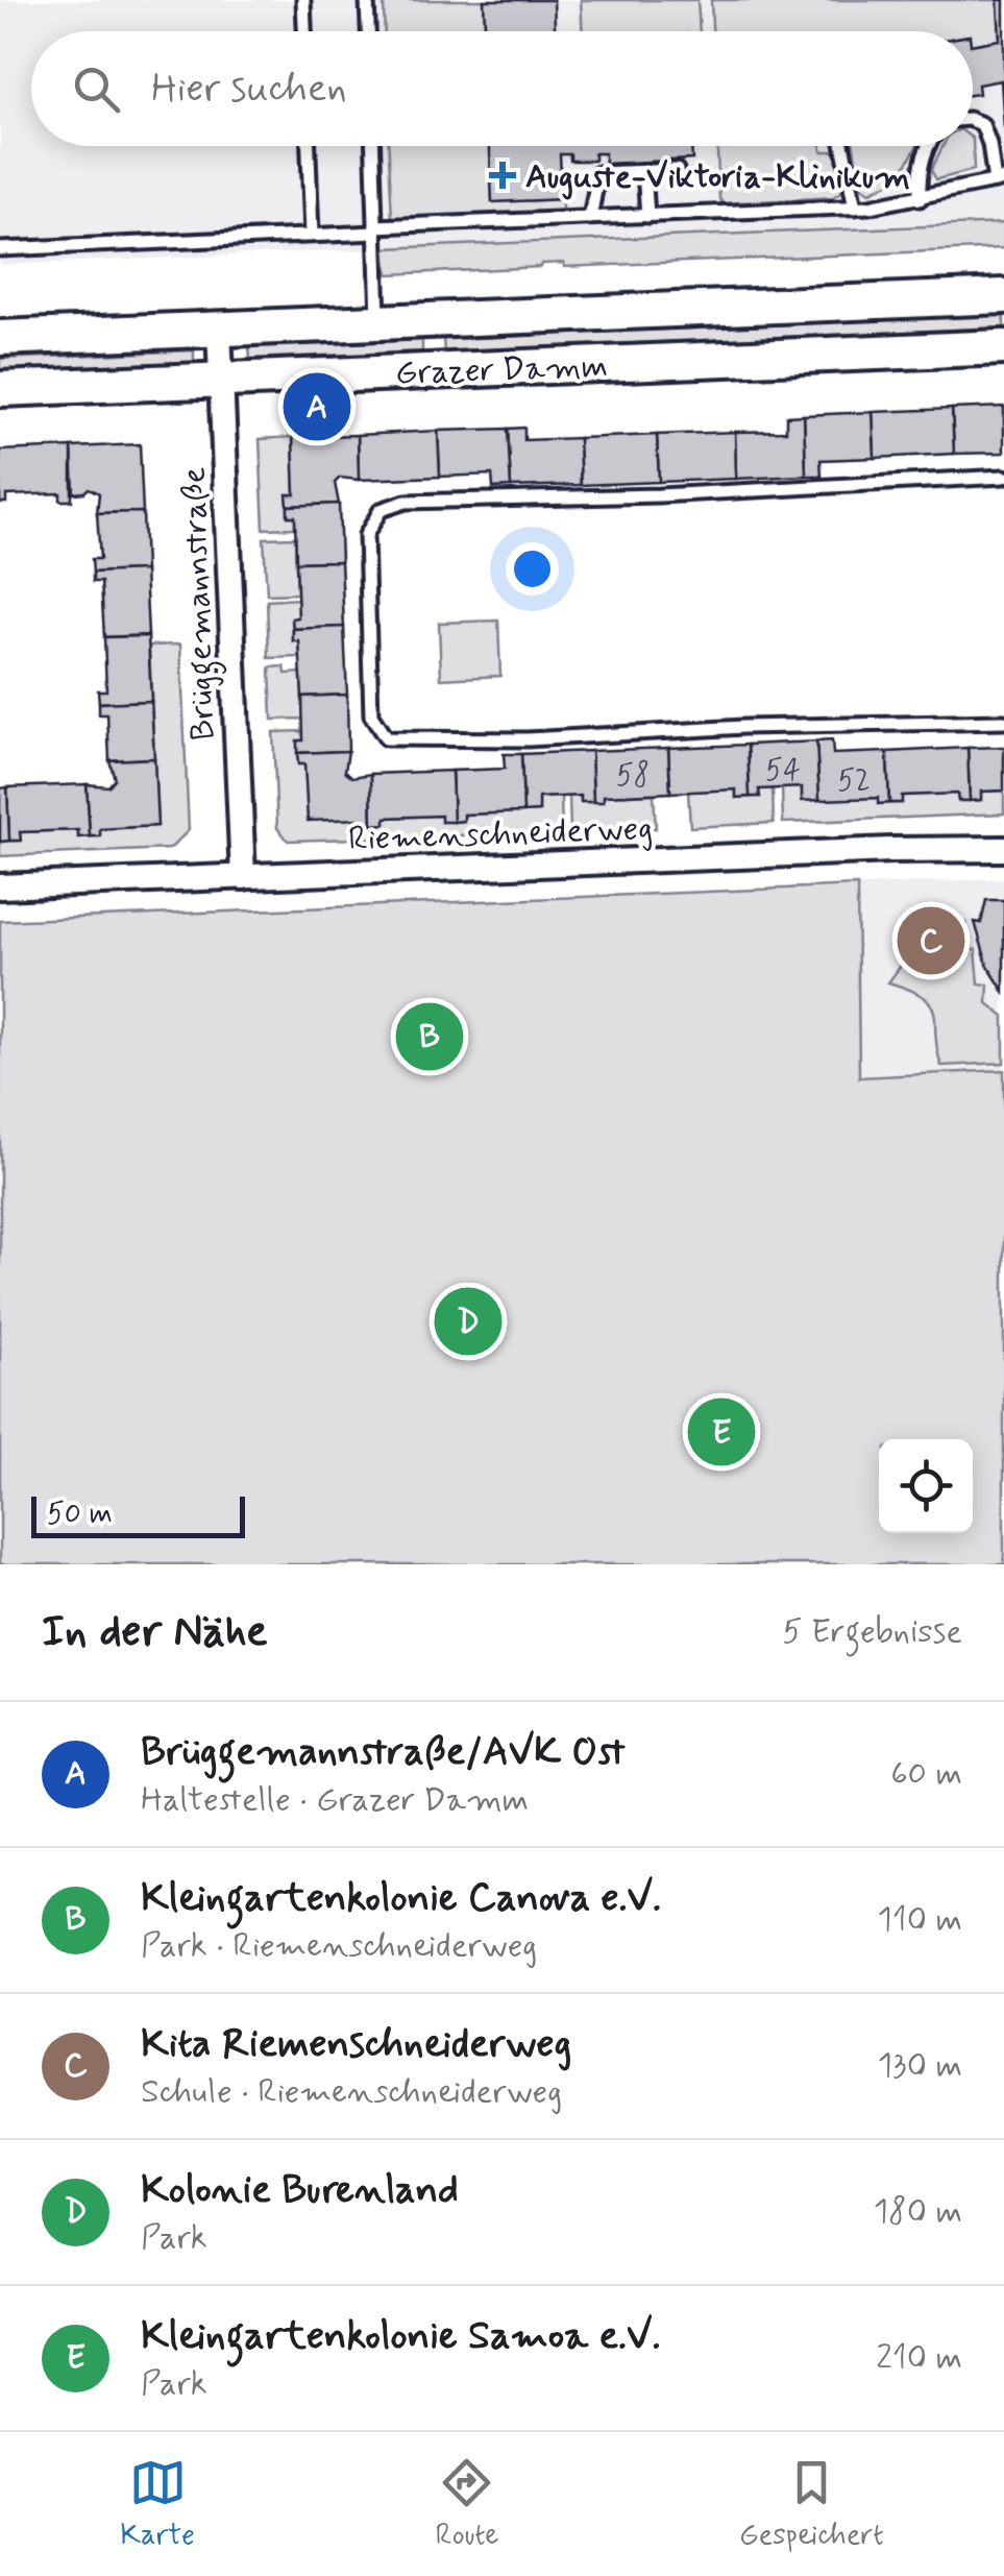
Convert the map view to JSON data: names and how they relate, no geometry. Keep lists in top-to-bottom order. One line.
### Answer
{"streets":{"main road":["Grazer Damm"],"street":["Brüggemannstraße","Riemenschneiderweg"]},"crossings":[["Grazer Damm","Brüggemannstraße"],["Brüggemannstraße","Riemenschneiderweg"]],"places":{"health":["Auguste-Viktoria-Klinikum"]},"house_numbers":["54","58","52"],"scale_bar":"50 m","page":{"search":"Hier suchen","pins":["A","C","B","D","E"],"scale":"50 m","heading":["In der Nähe","5 Ergebnisse"],"list":[{"mark":"A","name":"Brüggemannstraße/AVK Ost","note":"Haltestelle · Grazer Damm","value":"60 m"},{"mark":"B","name":"Kleingartenkolonie Canova e.V.","note":"Park · Riemenschneiderweg","value":"110 m"},{"mark":"C","name":"Kita Riemenschneiderweg","note":"Schule · Riemenschneiderweg","value":"130 m"},{"mark":"D","name":"Kolonie Burenland","note":"Park","value":"180 m"},{"mark":"E","name":"Kleingartenkolonie Samoa e.V.","note":"Park","value":"210 m"}],"nav":["Karte","Route","Gespeichert"]}}
